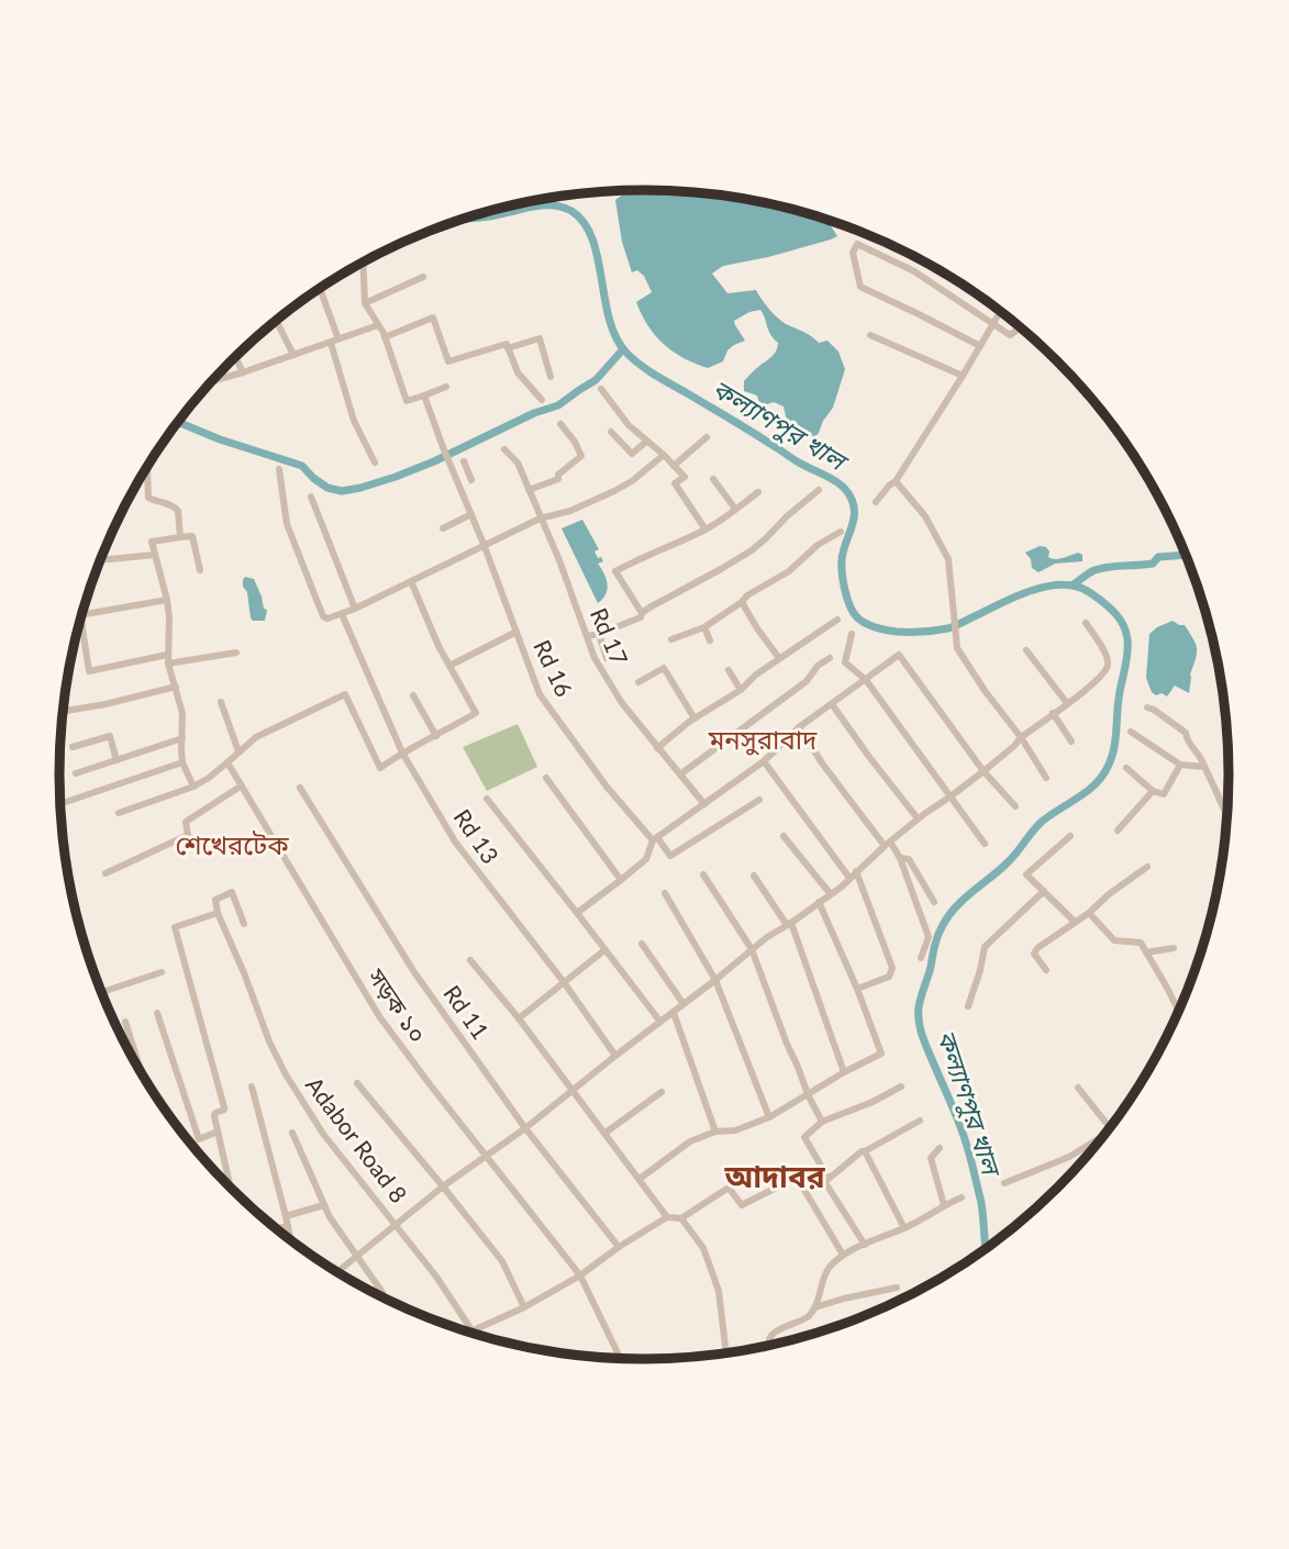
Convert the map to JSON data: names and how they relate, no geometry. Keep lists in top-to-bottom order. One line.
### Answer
{"streets":{"street":["Rd 17","Rd 16","Rd 13","সড়ক ১০","Rd 11","Adabor Road 8"]},"districts":["মনসুরাবাদ","শেখেরটেক","আদাবর"],"water":["কল্যাণপুর খাল"]}
